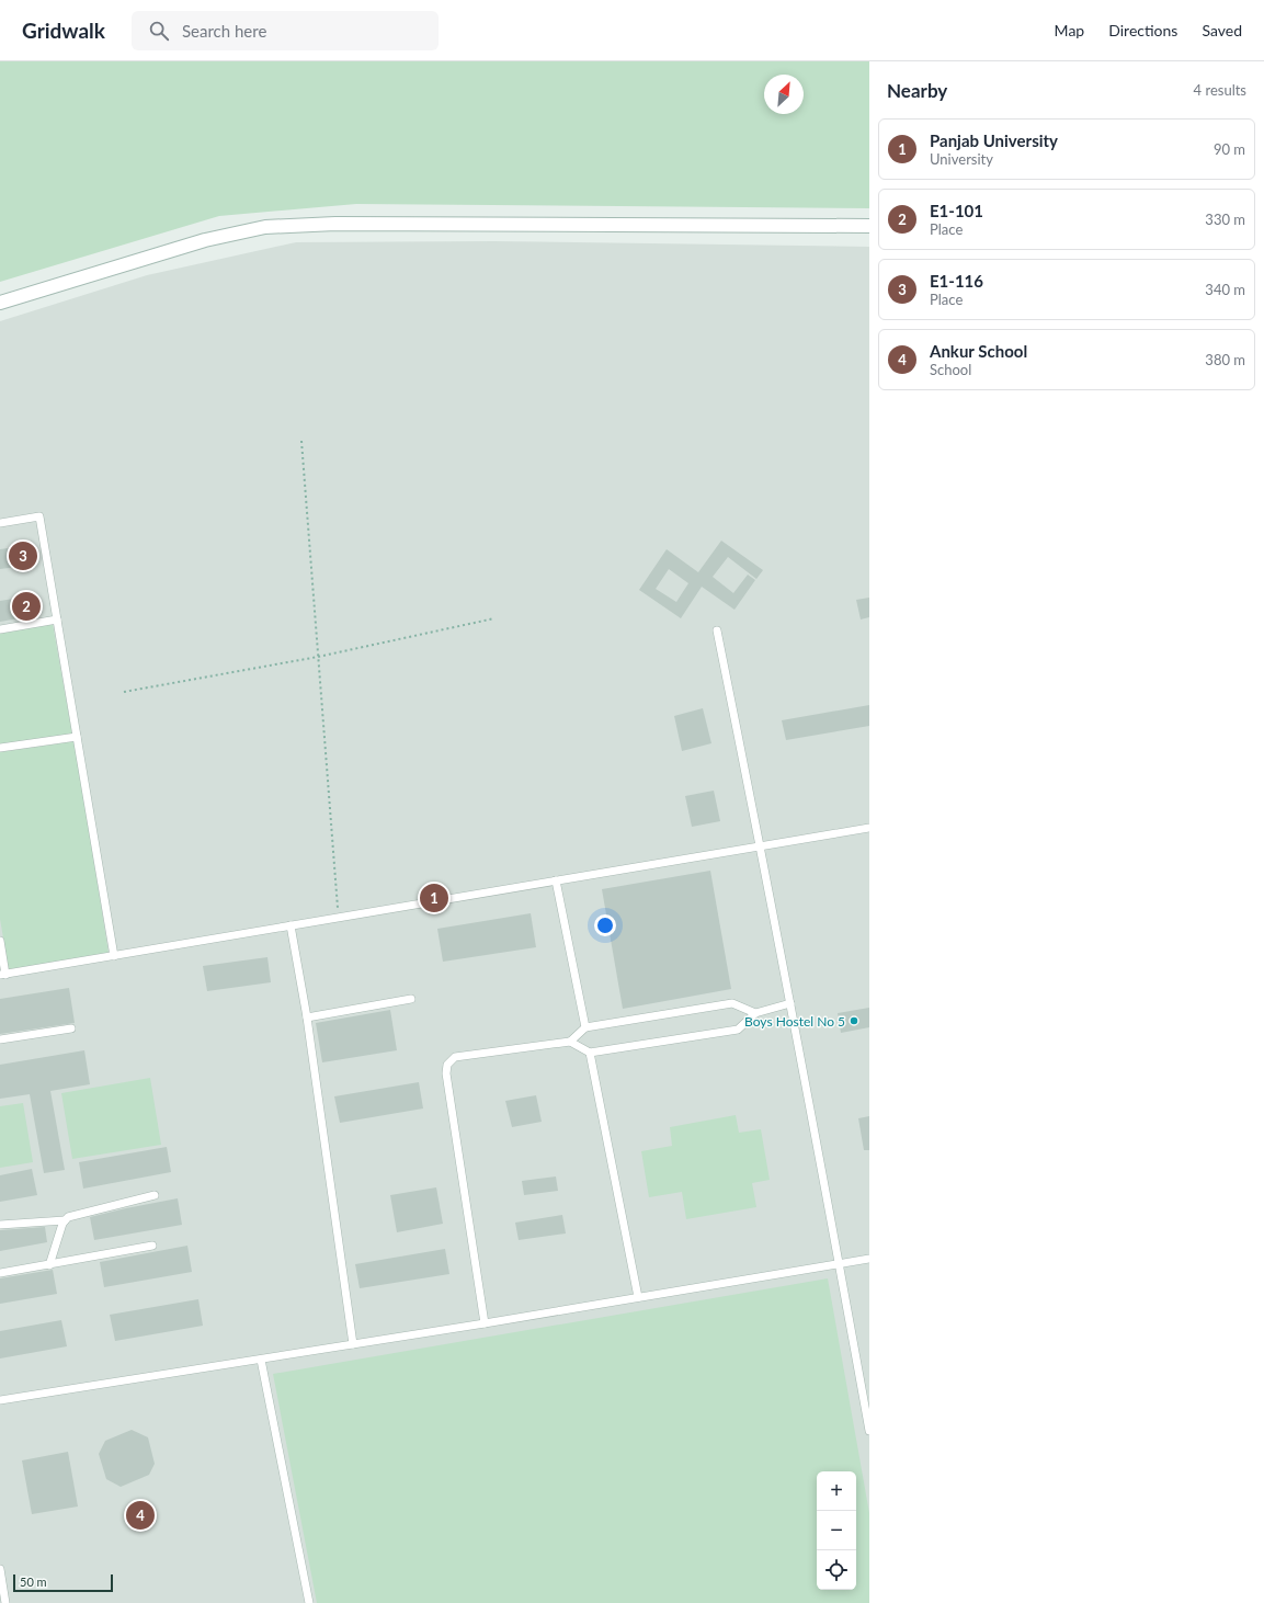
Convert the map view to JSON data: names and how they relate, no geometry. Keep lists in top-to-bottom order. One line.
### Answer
{"places":["Boys Hostel No 5"],"scale_bar":"50 m","north":"top right","page":{"header":"Gridwalk","search":"Search here","nav":["Map","Directions","Saved"],"heading":["Nearby","4 results"],"list":[{"mark":"1","name":"Panjab University","note":"University","value":"90 m"},{"mark":"2","name":"E1-101","note":"Place","value":"330 m"},{"mark":"3","name":"E1-116","note":"Place","value":"340 m"},{"mark":"4","name":"Ankur School","note":"School","value":"380 m"}],"pins":["3","2","1","4"],"map_buttons":["+","−"],"scale":"50 m"}}
